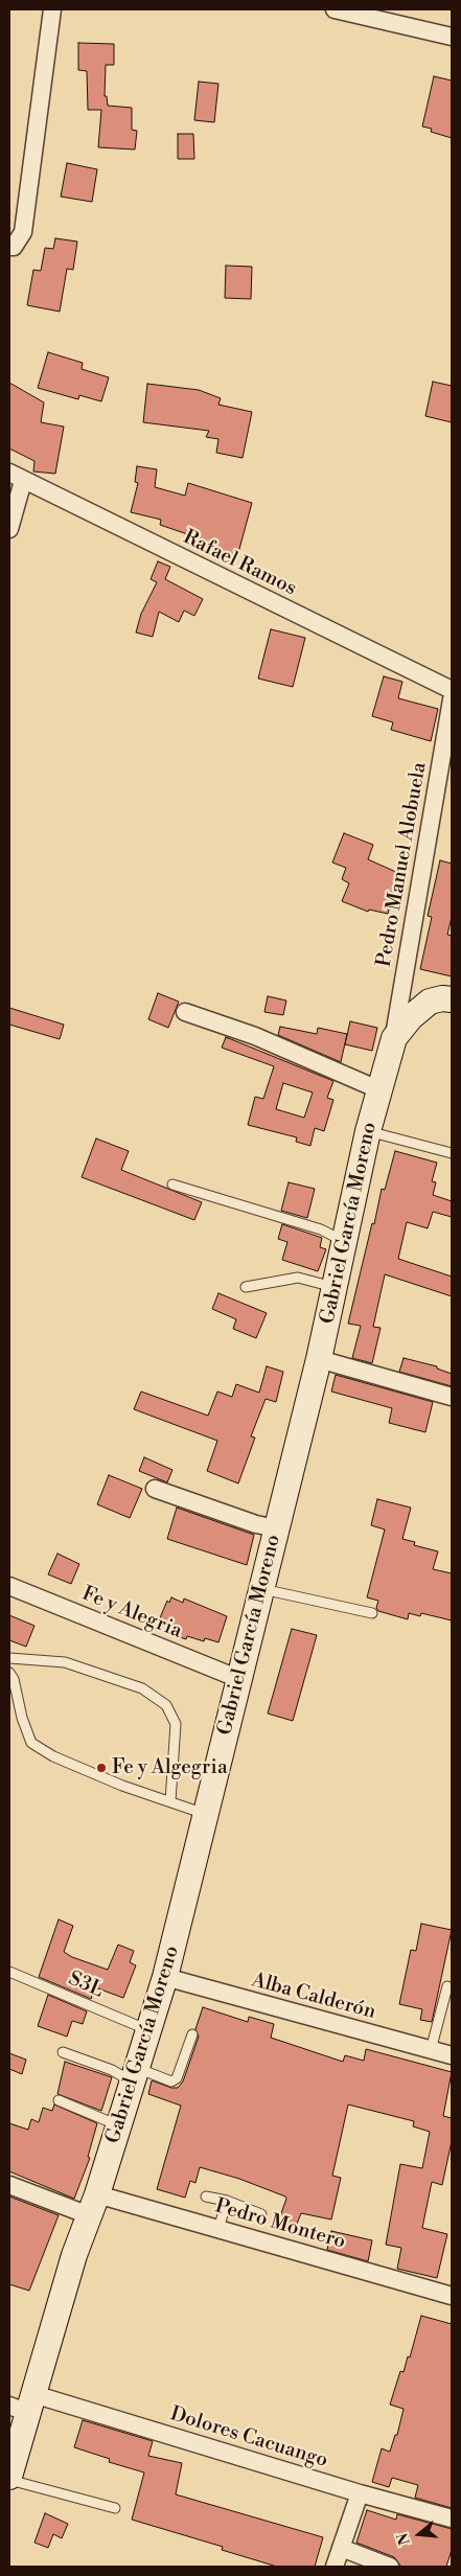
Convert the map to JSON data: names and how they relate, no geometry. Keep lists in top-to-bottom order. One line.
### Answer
{"streets":{"street":["Rafael Ramos","Pedro Manuel Alobuela","Gabriel García Moreno","Fe y Alegria","Alba Calderón","Pedro Montero","Dolores Cacuango"],"lane":["S3L"]},"crossings":[["Pedro Manuel Alobuela","Gabriel García Moreno"],["Gabriel García Moreno","Fe y Alegria"],["Gabriel García Moreno","S3L"],["Gabriel García Moreno","Alba Calderón"],["Gabriel García Moreno","Pedro Montero"],["Gabriel García Moreno","Dolores Cacuango"]],"places":["Fe y Algegria"],"north":"left"}
